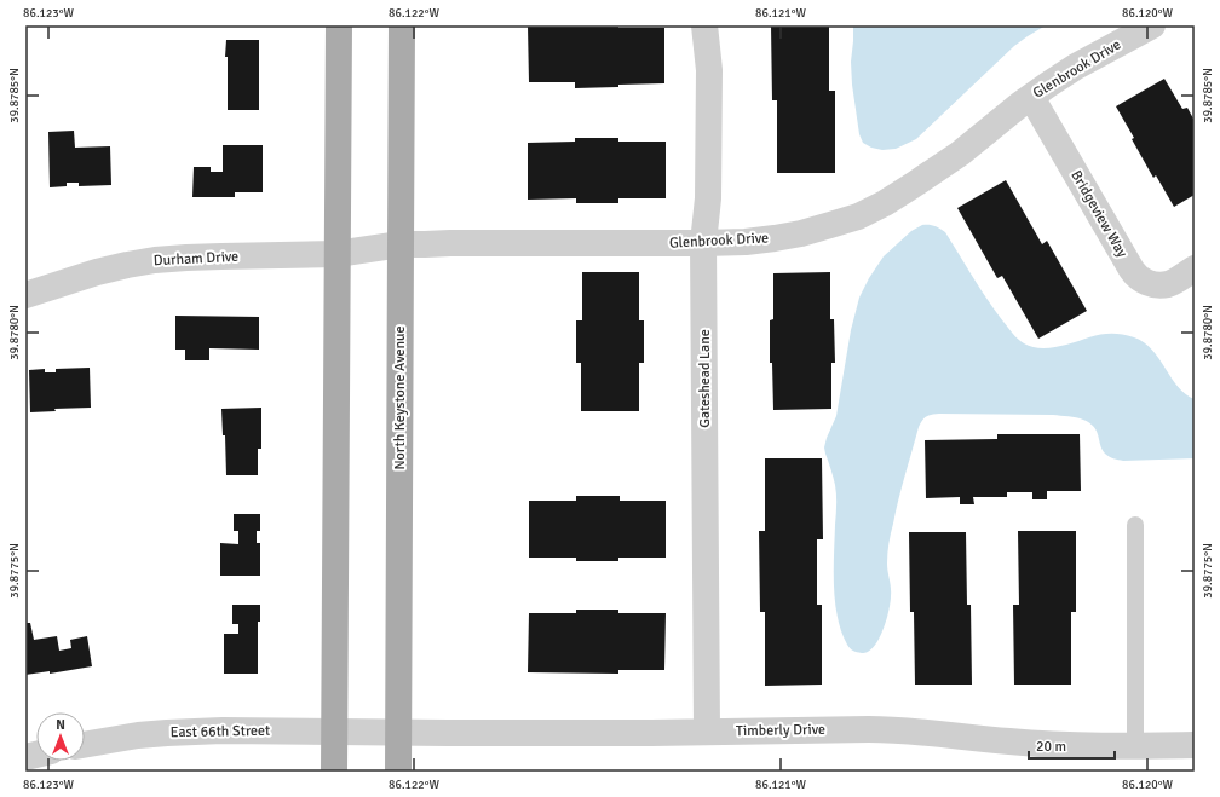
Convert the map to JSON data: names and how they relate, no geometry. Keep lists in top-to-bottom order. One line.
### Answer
{"streets":{"main road":["North Keystone Avenue"],"street":["Glenbrook Drive","Bridgeview Way","Durham Drive","Gateshead Lane","Timberly Drive","East 66th Street"]},"crossings":[["Glenbrook Drive","Bridgeview Way"],["Glenbrook Drive","Durham Drive"],["Glenbrook Drive","Gateshead Lane"],["Glenbrook Drive","North Keystone Avenue"],["Gateshead Lane","Timberly Drive"],["North Keystone Avenue","Timberly Drive"],["Timberly Drive","East 66th Street"]],"scale_bar":"20 m","north":"top","coordinates":["86.123°W","86.122°W","86.121°W","86.120°W","39.8785°N","39.8780°N","39.8775°N"]}
